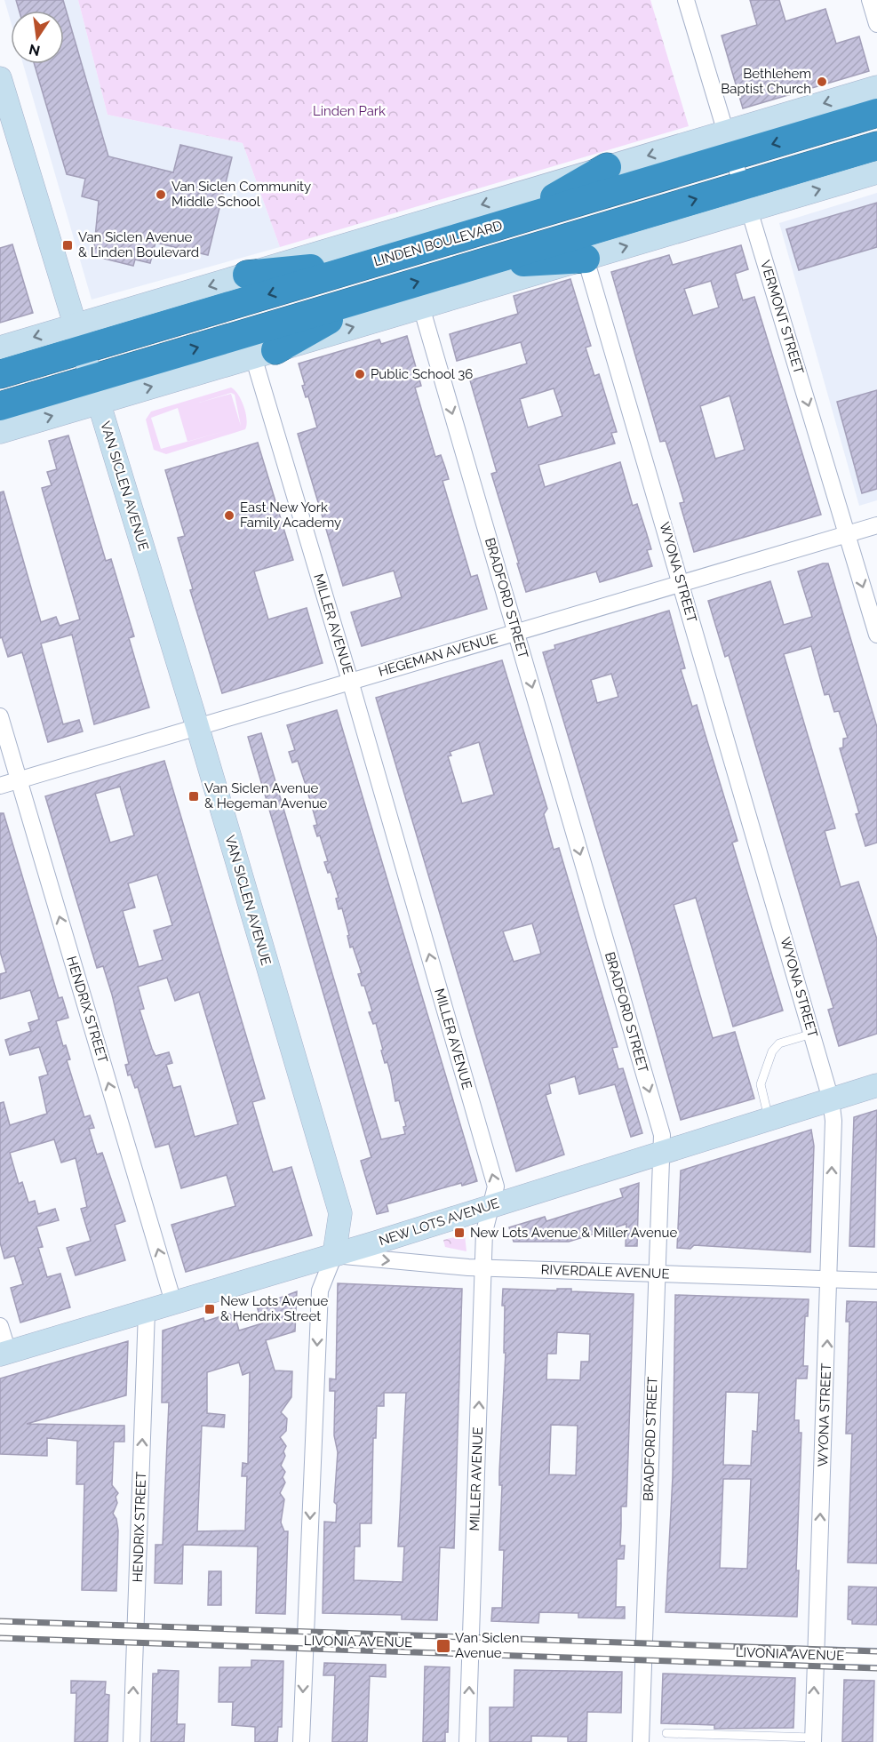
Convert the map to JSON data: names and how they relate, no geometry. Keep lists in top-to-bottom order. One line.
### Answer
{"streets":{"highway":["LINDEN BOULEVARD"],"street":["VERMONT STREET","VAN SICLEN AVENUE","WYONA STREET","BRADFORD STREET","MILLER AVENUE","HEGEMAN AVENUE","HENDRIX STREET","NEW LOTS AVENUE","RIVERDALE AVENUE","LIVONIA AVENUE"]},"crossings":[["LINDEN BOULEVARD","VERMONT STREET"],["LINDEN BOULEVARD","VAN SICLEN AVENUE"],["VERMONT STREET","HEGEMAN AVENUE"],["VAN SICLEN AVENUE","HEGEMAN AVENUE"],["VAN SICLEN AVENUE","NEW LOTS AVENUE"],["VAN SICLEN AVENUE","RIVERDALE AVENUE"],["VAN SICLEN AVENUE","LIVONIA AVENUE"],["WYONA STREET","HEGEMAN AVENUE"],["WYONA STREET","NEW LOTS AVENUE"],["WYONA STREET","RIVERDALE AVENUE"],["WYONA STREET","LIVONIA AVENUE"],["BRADFORD STREET","HEGEMAN AVENUE"],["BRADFORD STREET","NEW LOTS AVENUE"],["BRADFORD STREET","RIVERDALE AVENUE"],["BRADFORD STREET","LIVONIA AVENUE"],["MILLER AVENUE","HEGEMAN AVENUE"],["MILLER AVENUE","NEW LOTS AVENUE"],["MILLER AVENUE","RIVERDALE AVENUE"],["MILLER AVENUE","LIVONIA AVENUE"],["HEGEMAN AVENUE","HENDRIX STREET"],["HENDRIX STREET","NEW LOTS AVENUE"],["HENDRIX STREET","LIVONIA AVENUE"],["NEW LOTS AVENUE","RIVERDALE AVENUE"]],"one_way":["VERMONT STREET","WYONA STREET","BRADFORD STREET","MILLER AVENUE","HENDRIX STREET"],"parks":["Linden Park"],"places":{"other":["Bethlehem Baptist Church","Van Siclen Community Middle School","Public School 36","East New York Family Academy"],"transit":["Van Siclen Avenue & Linden Boulevard","Van Siclen Avenue & Hegeman Avenue","New Lots Avenue & Miller Avenue","New Lots Avenue & Hendrix Street","Van Siclen Avenue"]},"north":"bottom"}
